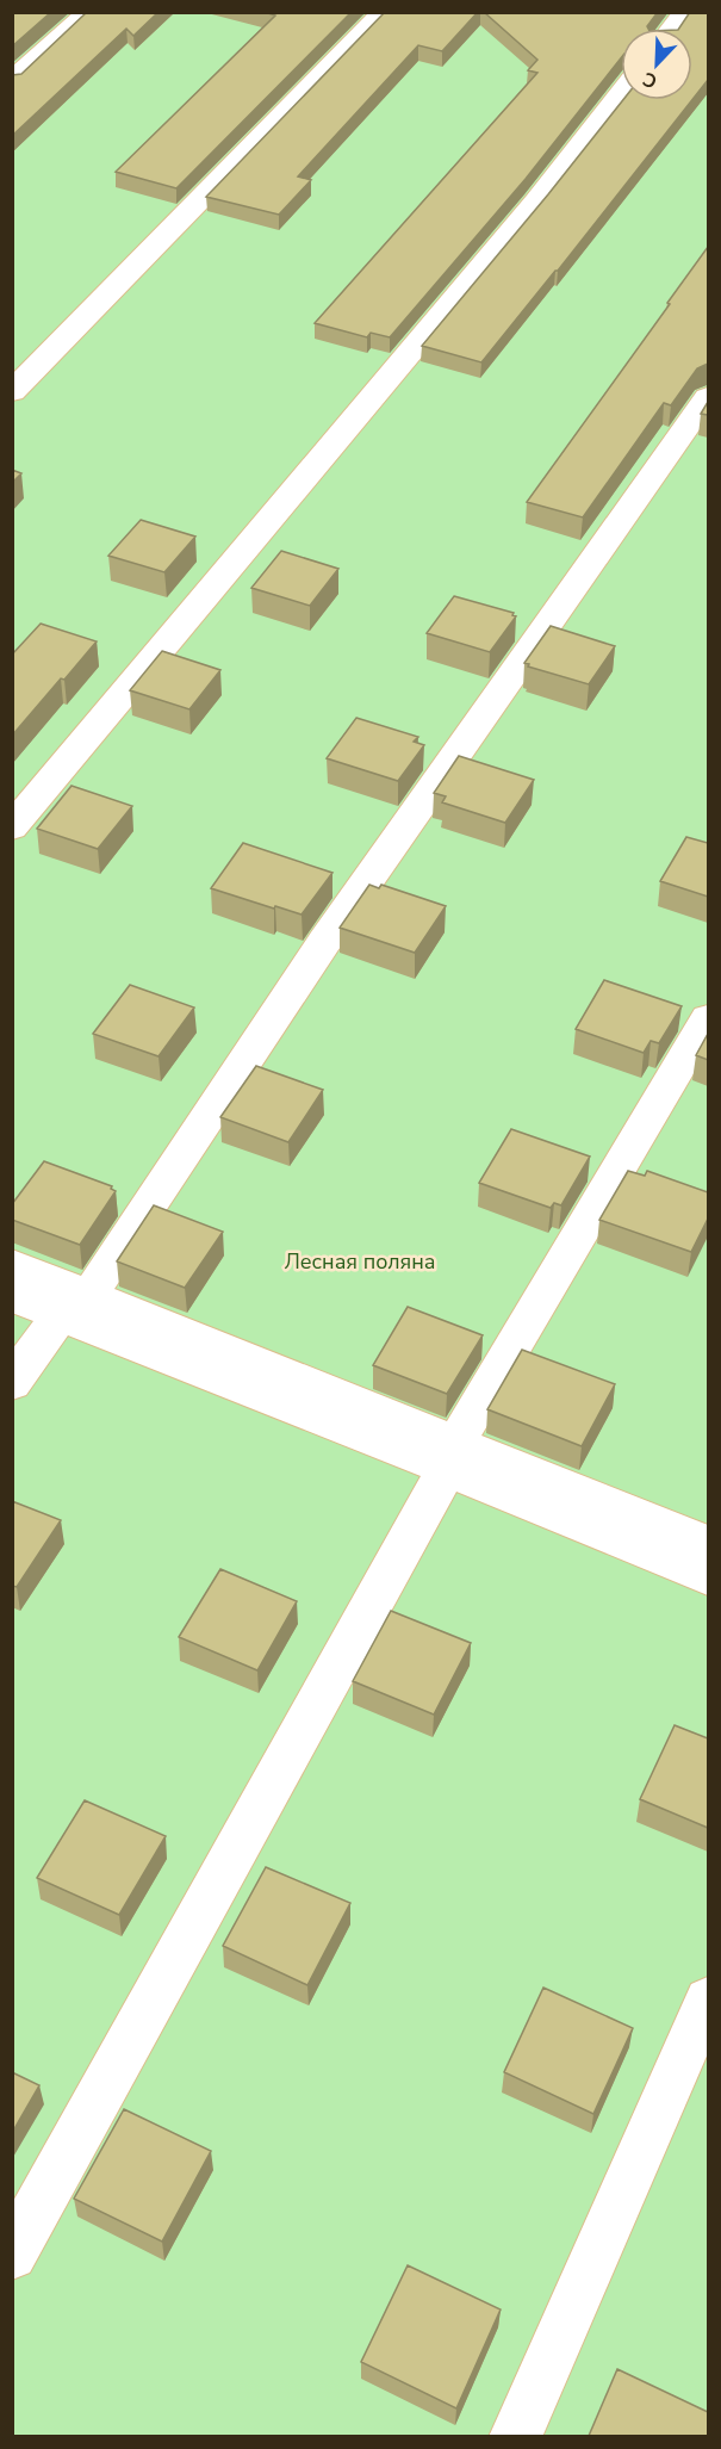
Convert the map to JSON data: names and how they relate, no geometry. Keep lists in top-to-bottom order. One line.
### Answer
{"parks":["Лесная поляна"],"north":"bottom left"}
